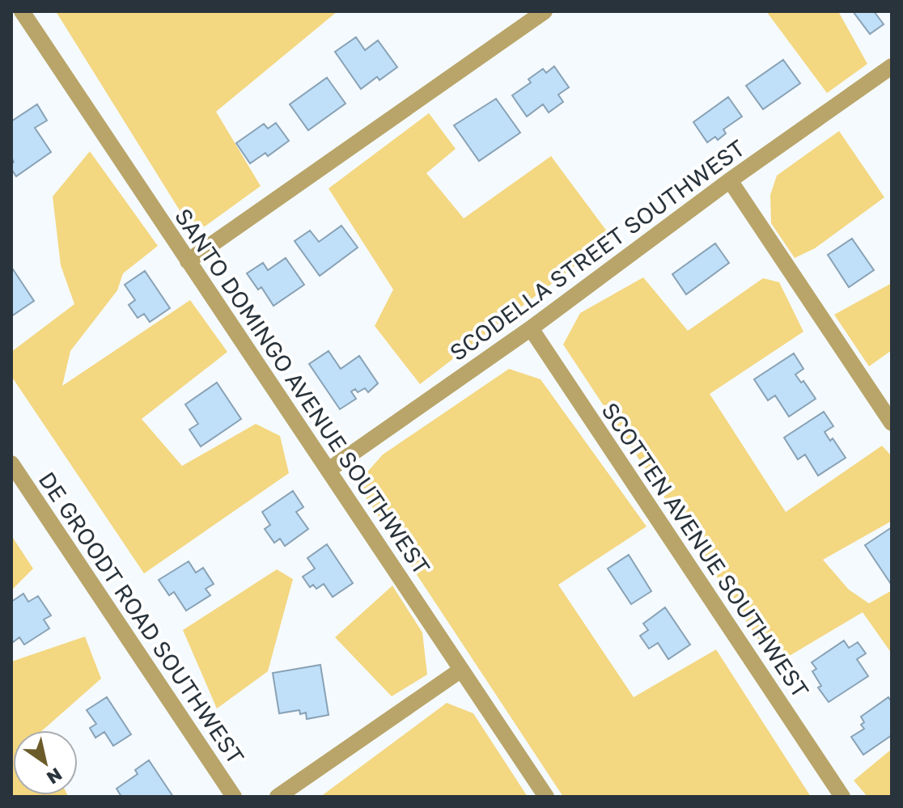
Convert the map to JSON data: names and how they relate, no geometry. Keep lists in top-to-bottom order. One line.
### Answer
{"streets":{"street":["SCODELLA STREET SOUTHWEST","SANTO DOMINGO AVENUE SOUTHWEST","SCOTTEN AVENUE SOUTHWEST","DE GROODT ROAD SOUTHWEST"]},"crossings":[["SCODELLA STREET SOUTHWEST","SANTO DOMINGO AVENUE SOUTHWEST"],["SCODELLA STREET SOUTHWEST","SCOTTEN AVENUE SOUTHWEST"]],"north":"bottom right"}
